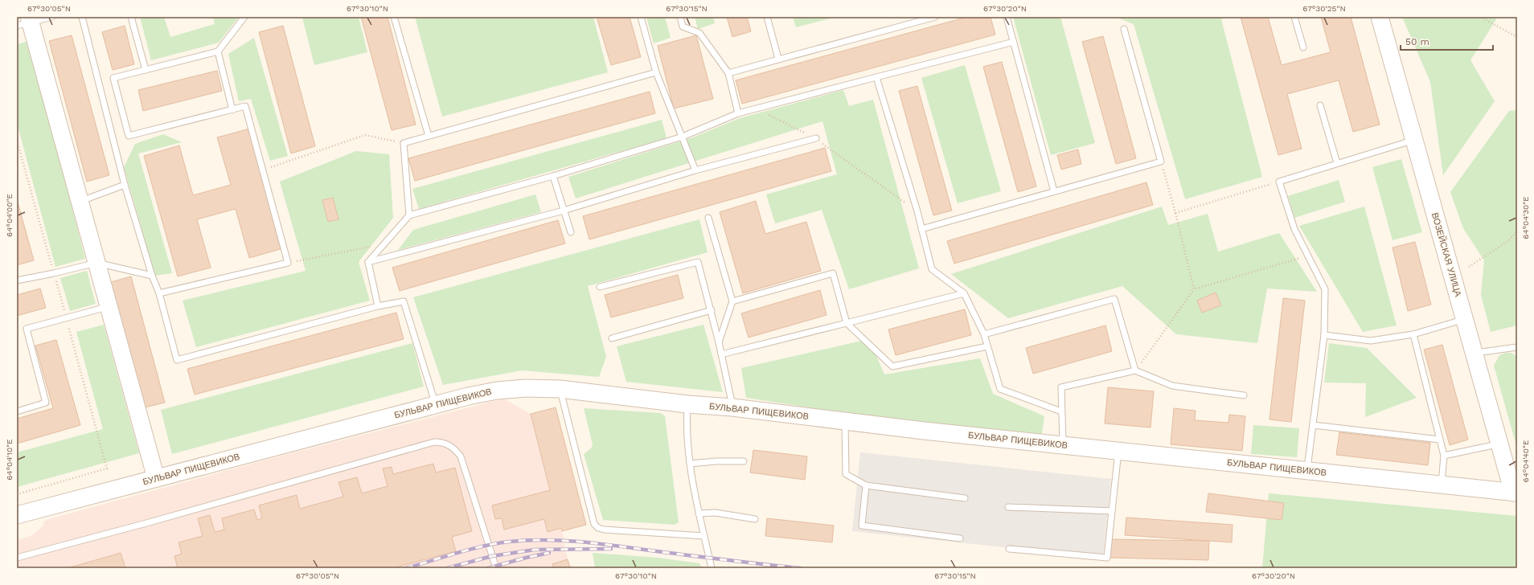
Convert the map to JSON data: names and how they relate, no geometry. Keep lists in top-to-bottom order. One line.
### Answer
{"streets":{"main road":["ВОЗЕЙСКАЯ УЛИЦА","БУЛЬВАР ПИЩЕВИКОВ"]},"crossings":[["ВОЗЕЙСКАЯ УЛИЦА","БУЛЬВАР ПИЩЕВИКОВ"]],"scale_bar":"50 m","coordinates":["67°30'05\"N","67°30'10\"N","67°30'15\"N","67°30'20\"N","67°30'25\"N","64°04'00\"E","64°04'30\"E","64°04'10\"E","64°04'40\"E"]}
